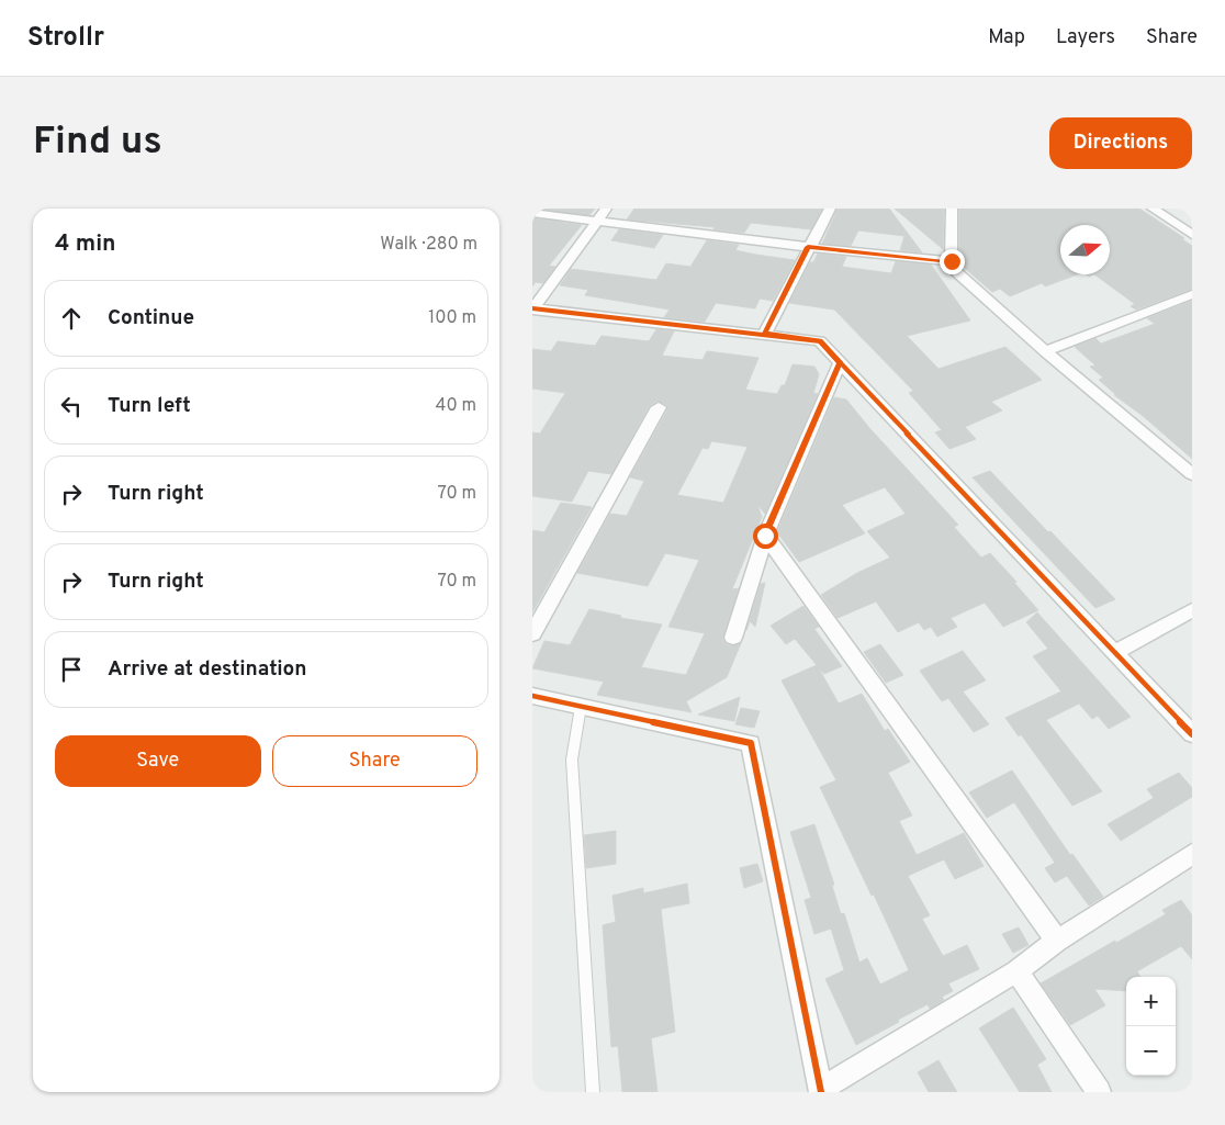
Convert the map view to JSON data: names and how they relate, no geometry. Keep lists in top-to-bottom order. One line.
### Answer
{"north":"right","page":{"header":"Strollr","nav":["Map","Layers","Share"],"buttons":["Directions",["Save","Share"]],"title":"Find us","heading":["4 min","Walk · 280 m"],"list":[["Continue","100 m"],["Turn left","40 m"],["Turn right","70 m"],["Turn right","70 m"],"Arrive at destination"],"map_buttons":["+","−"]}}
